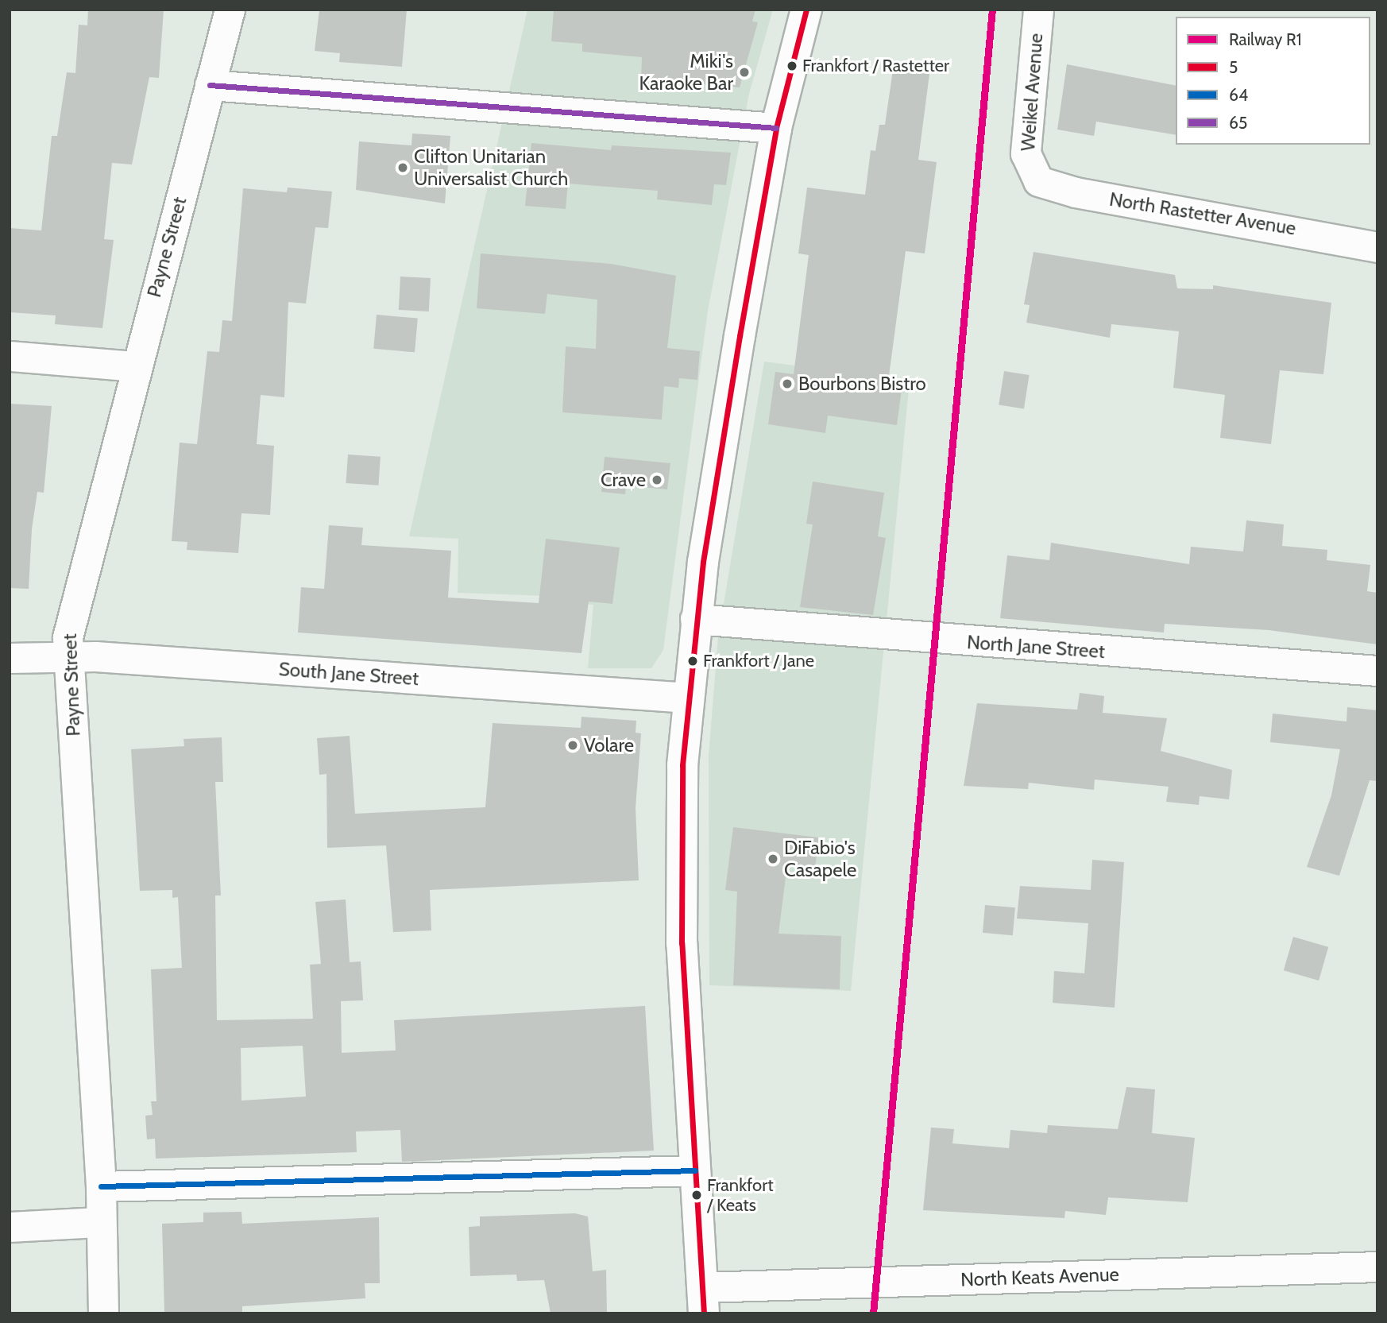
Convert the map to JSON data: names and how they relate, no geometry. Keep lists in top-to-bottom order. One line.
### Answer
{"streets":{"street":["Weikel Avenue","North Rastetter Avenue","Payne Street","North Jane Street","South Jane Street","North Keats Avenue"]},"crossings":[["Weikel Avenue","North Rastetter Avenue"],["Payne Street","South Jane Street"]],"places":["Frankfort / Rastetter","Miki's Karaoke Bar","Clifton Unitarian Universalist Church","Bourbons Bistro","Crave","Frankfort / Jane","Volare","DiFabio's Casapele","Frankfort / Keats"],"lines":["rail line R1","transit line 5","transit line 65","transit line 64"],"legend":["Railway R1","5","64","65"]}
